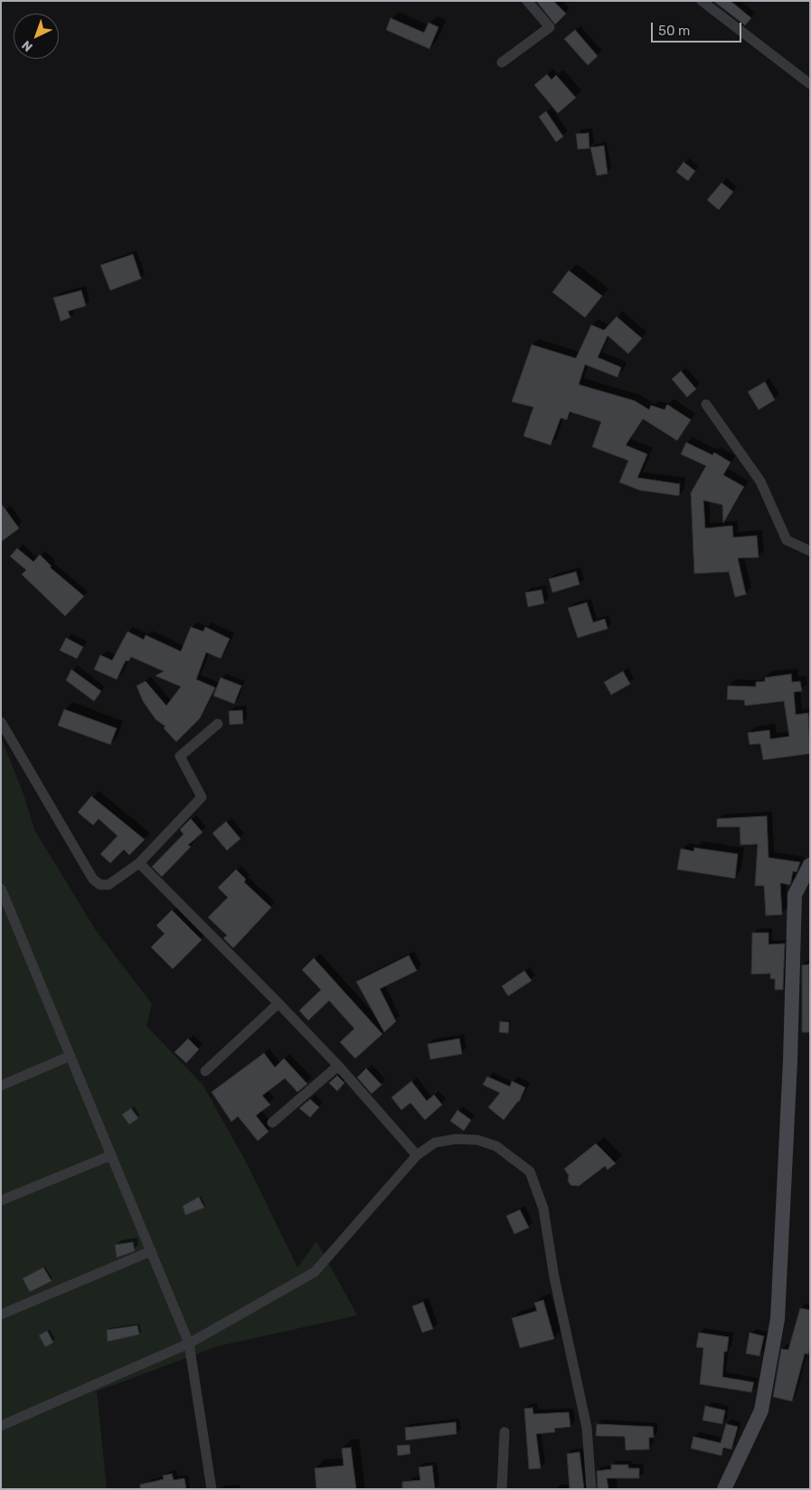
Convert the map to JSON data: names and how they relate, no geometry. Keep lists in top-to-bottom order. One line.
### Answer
{"scale_bar":"50 m","north":"bottom left"}
